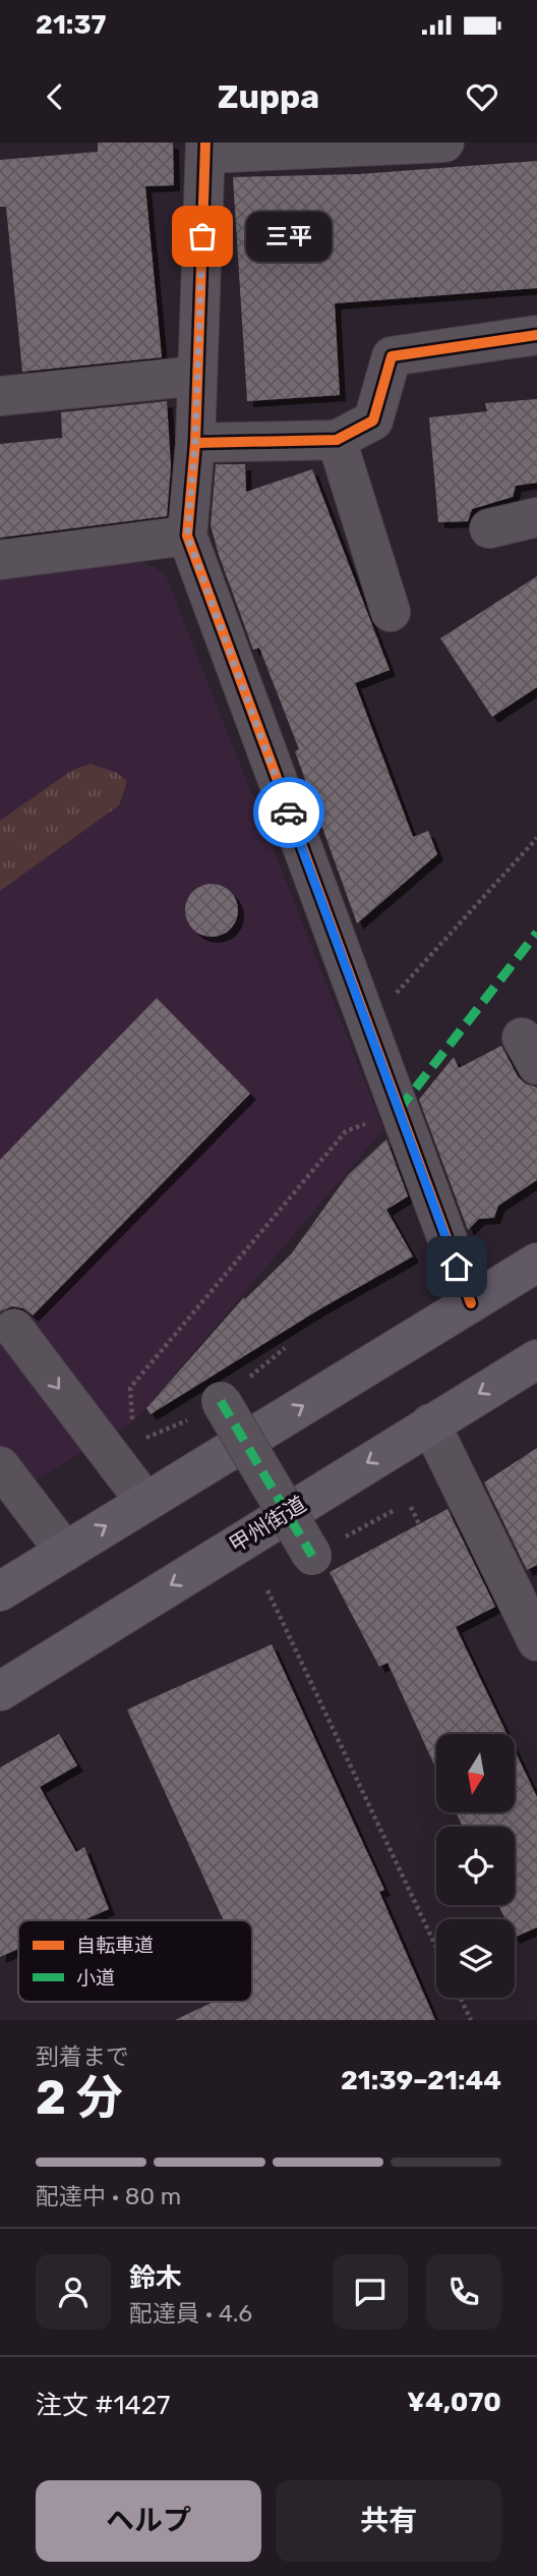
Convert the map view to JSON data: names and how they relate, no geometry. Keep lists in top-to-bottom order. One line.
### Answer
{"streets":{"highway":["甲州街道"]},"places":["三平"],"legend":["自転車道","小道"],"north":"bottom","page":{"status":"21:37","header":"Zuppa","bubble":"三平","heading":["2 分","到着まで","21:39–21:44"],"panel":["鈴木","配達員 · 4.6","注文 #1427","¥4,070"],"bar":"配達中 · 80 m","buttons":["ヘルプ","共有"]}}
